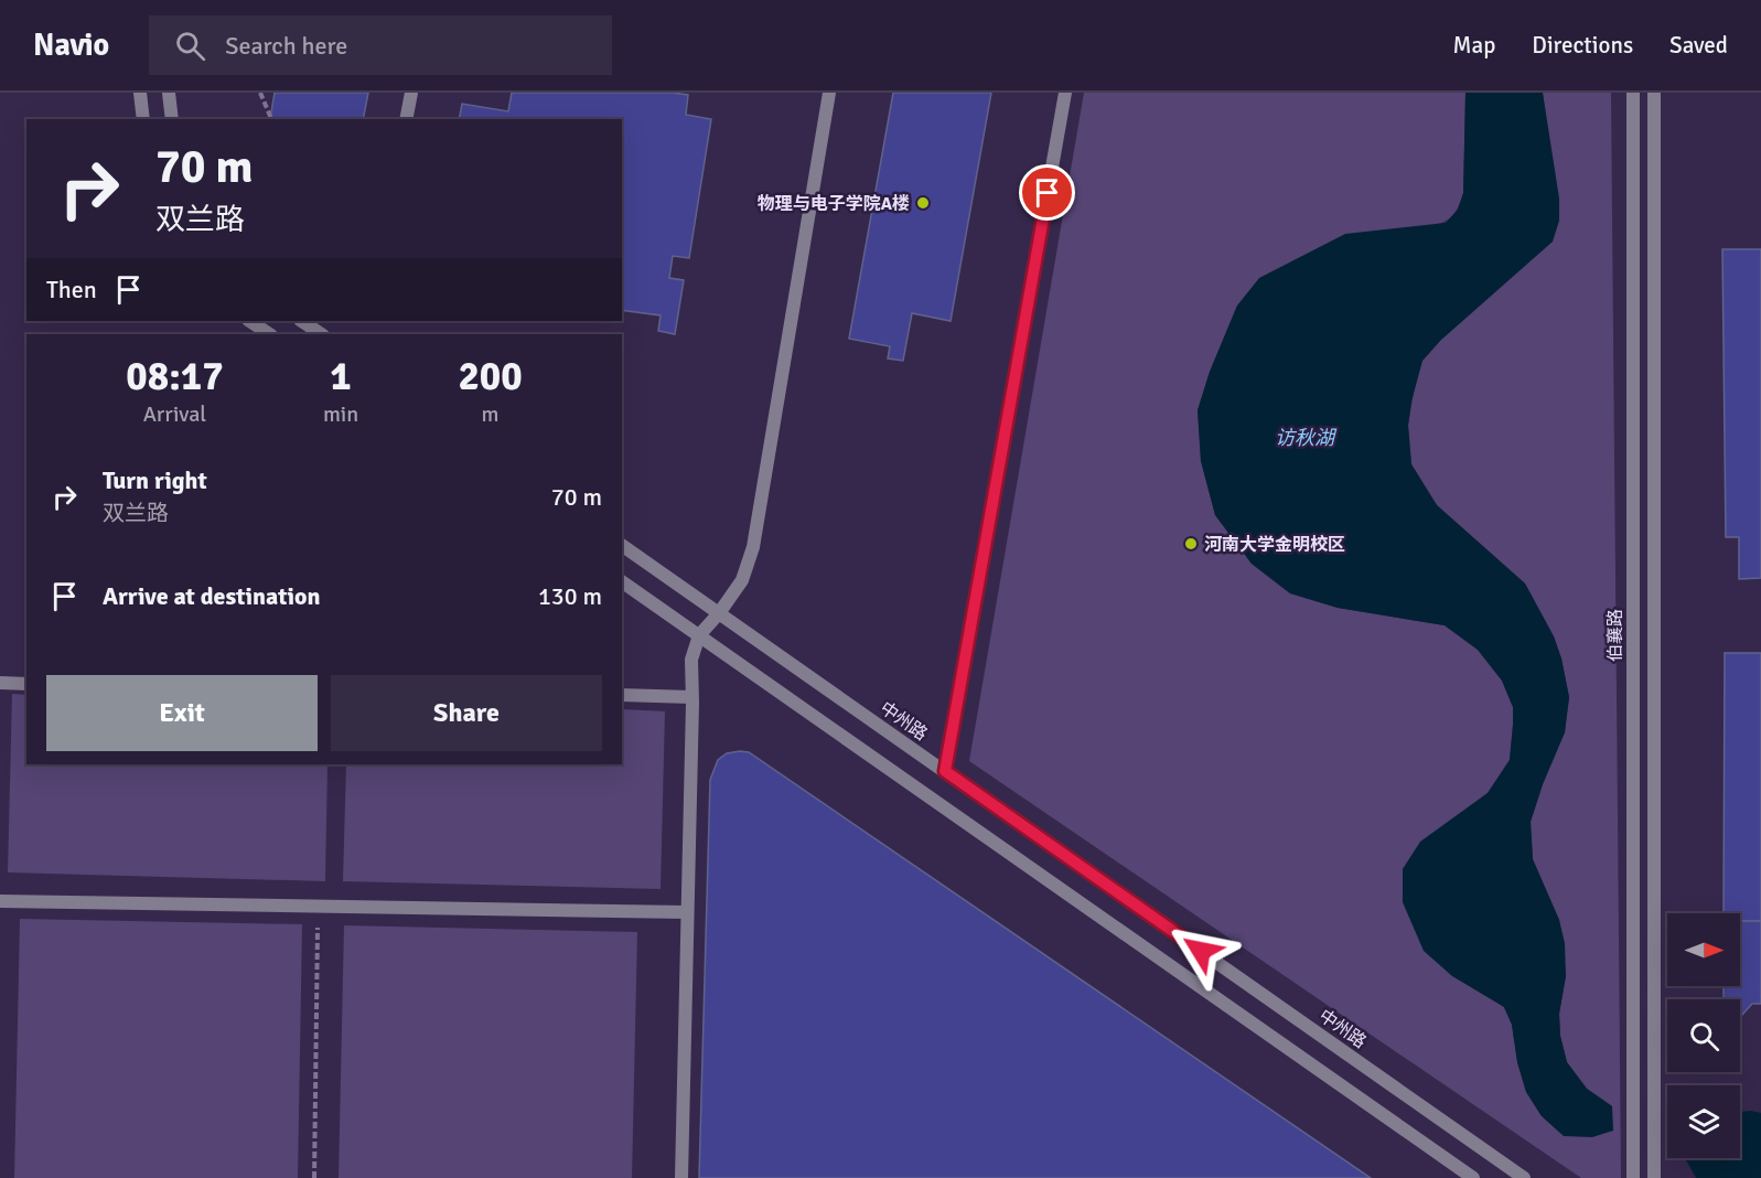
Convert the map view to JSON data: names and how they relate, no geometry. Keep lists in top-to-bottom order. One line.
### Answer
{"streets":{"lane":["伯襄路","中州路"]},"water":["访秋湖"],"places":["物理与电子学院A楼","河南大学金明校区"],"north":"right","page":{"header":"Navio","search":"Search here","nav":["Map","Directions","Saved"],"turn":["70 m","双兰路"],"then":"Then","eta":["08:17","Arrival","1","min","200","m"],"list":[{"name":"Turn right","note":"双兰路","value":"70 m"},{"name":"Arrive at destination","value":"130 m"}],"buttons":["Exit","Share"]}}
